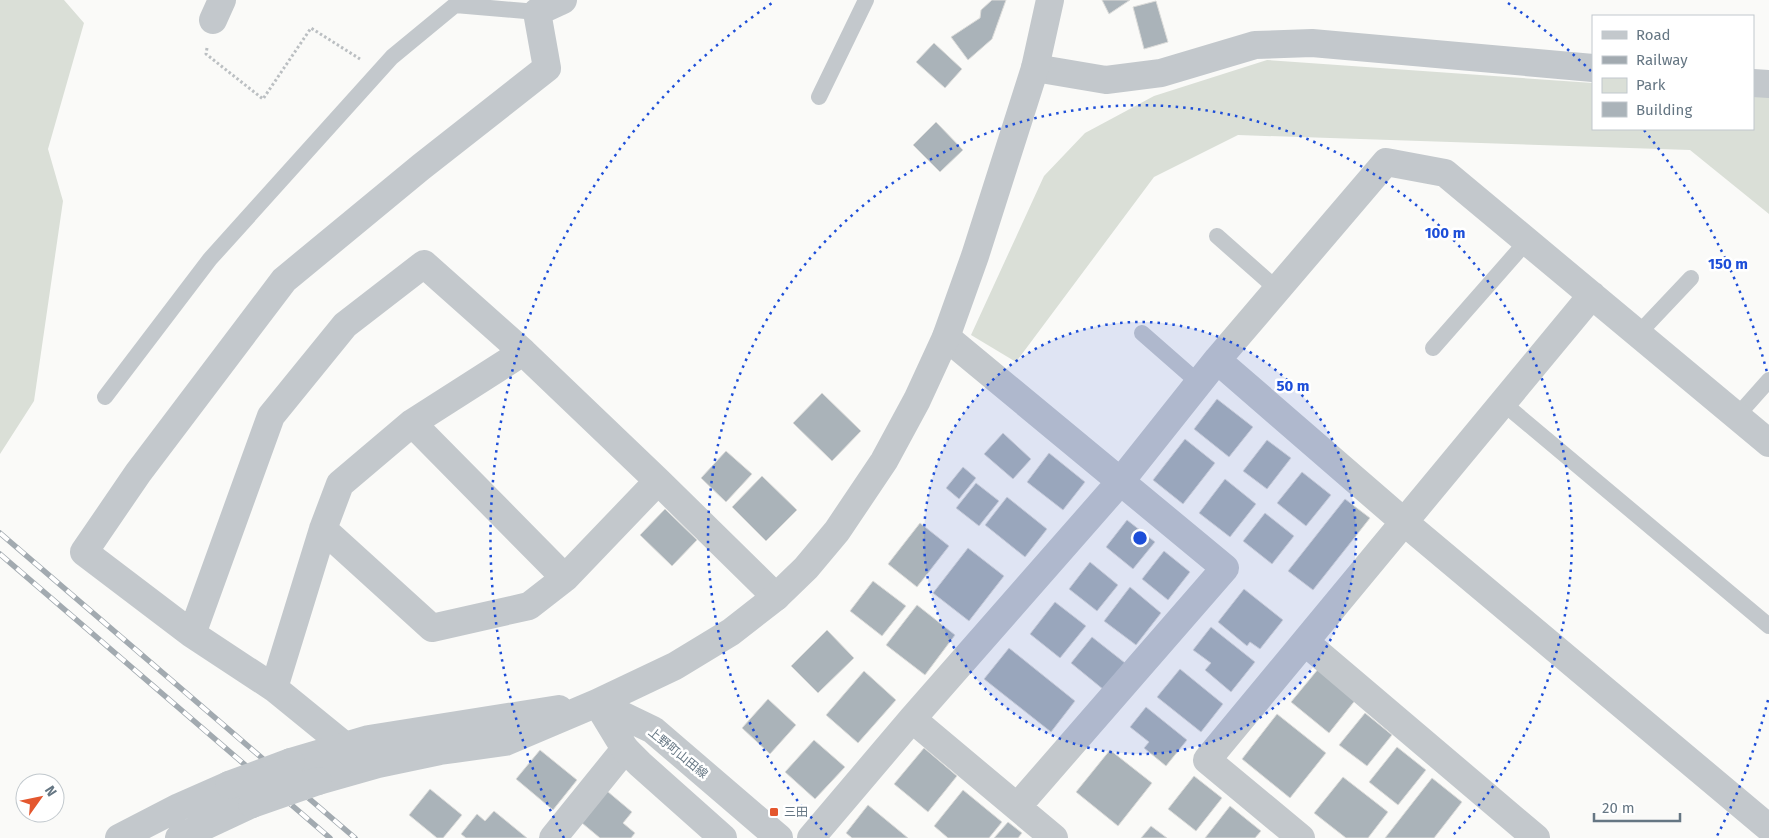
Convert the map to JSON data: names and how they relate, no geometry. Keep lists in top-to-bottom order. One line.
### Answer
{"streets":{"street":["上野町山田線"]},"places":{"transit":["三田"]},"legend":["Road","Railway","Park","Building"],"scale_bar":"20 m","north":"top right","rings":["100 m","150 m","50 m"]}
